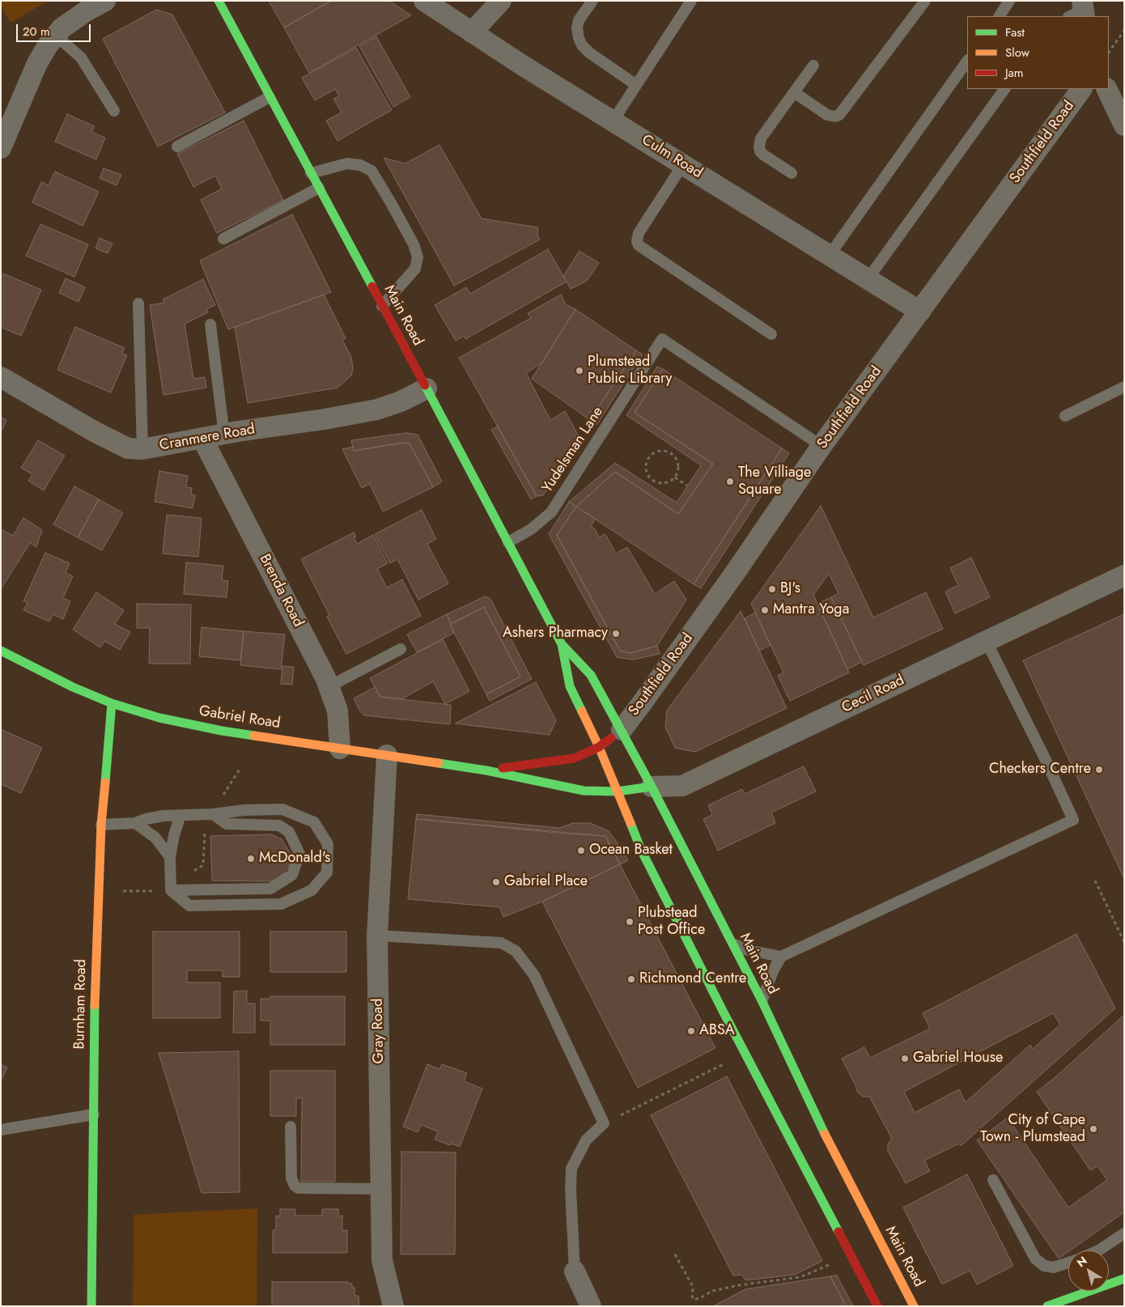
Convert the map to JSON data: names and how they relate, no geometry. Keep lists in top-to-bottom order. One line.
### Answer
{"streets":{"main road":["Main Road","Cecil Road","Gabriel Road","Burnham Road"],"street":["Southfield Road","Culm Road","Cranmere Road","Brenda Road","Gray Road"],"lane":["Yudelsman Lane"]},"crossings":[["Southfield Road","Culm Road"],["Southfield Road","Main Road"],["Southfield Road","Yudelsman Lane"],["Southfield Road","Gabriel Road"],["Main Road","Cranmere Road"],["Main Road","Yudelsman Lane"],["Main Road","Cecil Road"],["Main Road","Gabriel Road"],["Cranmere Road","Brenda Road"],["Brenda Road","Gabriel Road"],["Cecil Road","Gabriel Road"],["Gabriel Road","Burnham Road"],["Gabriel Road","Gray Road"]],"places":["Plumstead Public Library","The Villiage Square","BJ's","Mantra Yoga","Ashers Pharmacy","Checkers Centre","Ocean Basket","McDonald's","Gabriel Place","Plubstead Post Office","Richmond Centre","ABSA","Gabriel House","City of Cape Town - Plumstead"],"legend":["Fast","Slow","Jam"],"scale_bar":"20 m","north":"top left"}
